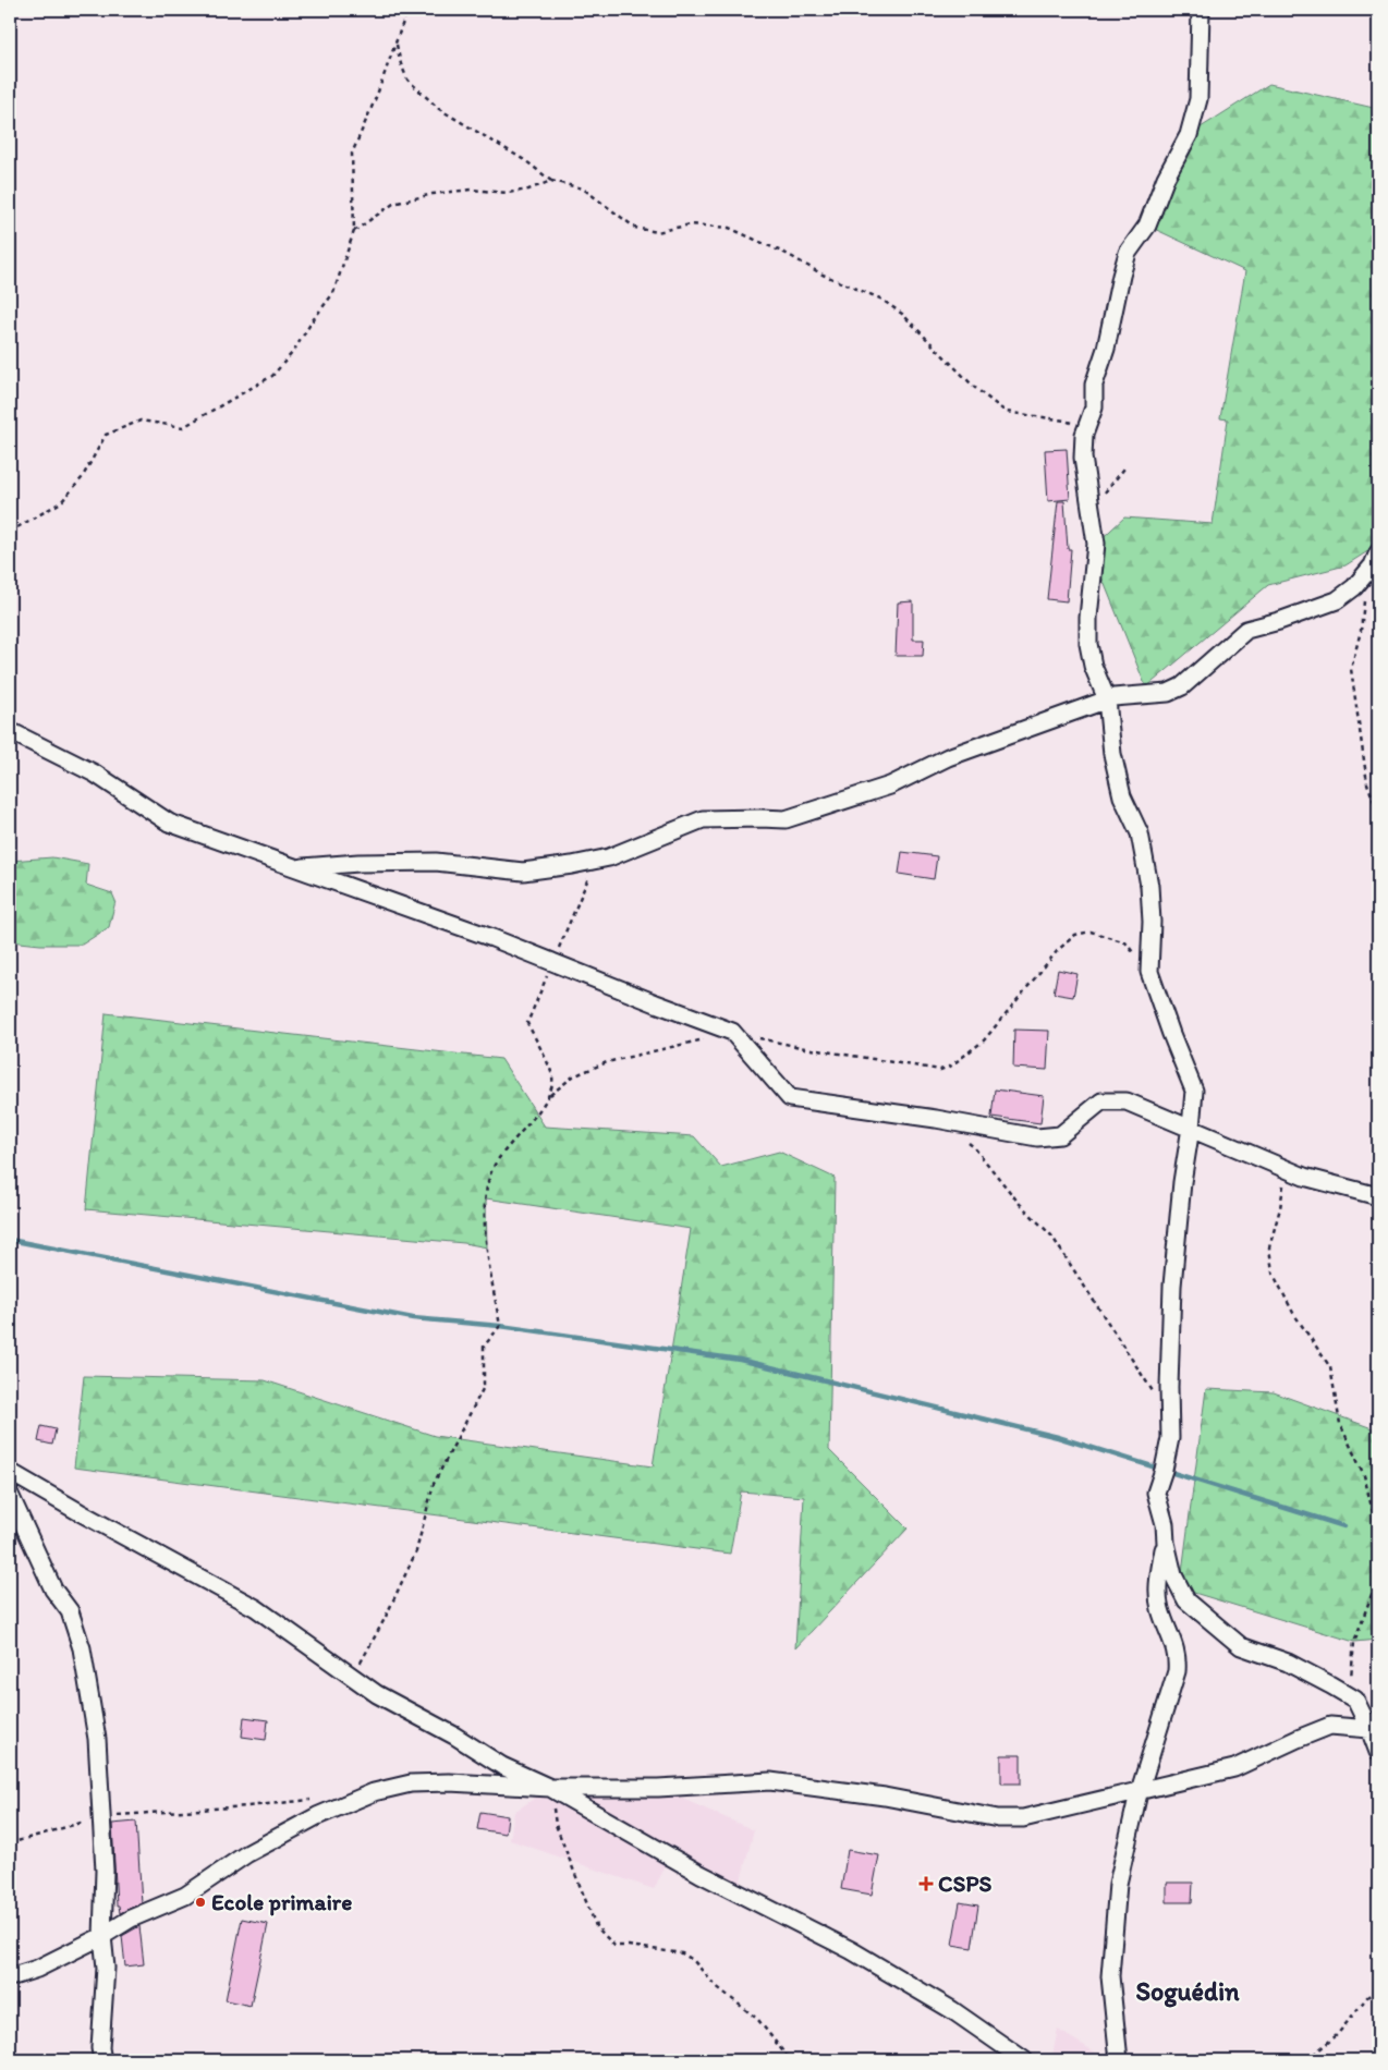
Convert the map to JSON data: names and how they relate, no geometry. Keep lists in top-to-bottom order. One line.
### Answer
{"districts":["Soguédin"],"places":{"health":["CSPS"],"other":["Ecole primaire"]}}
